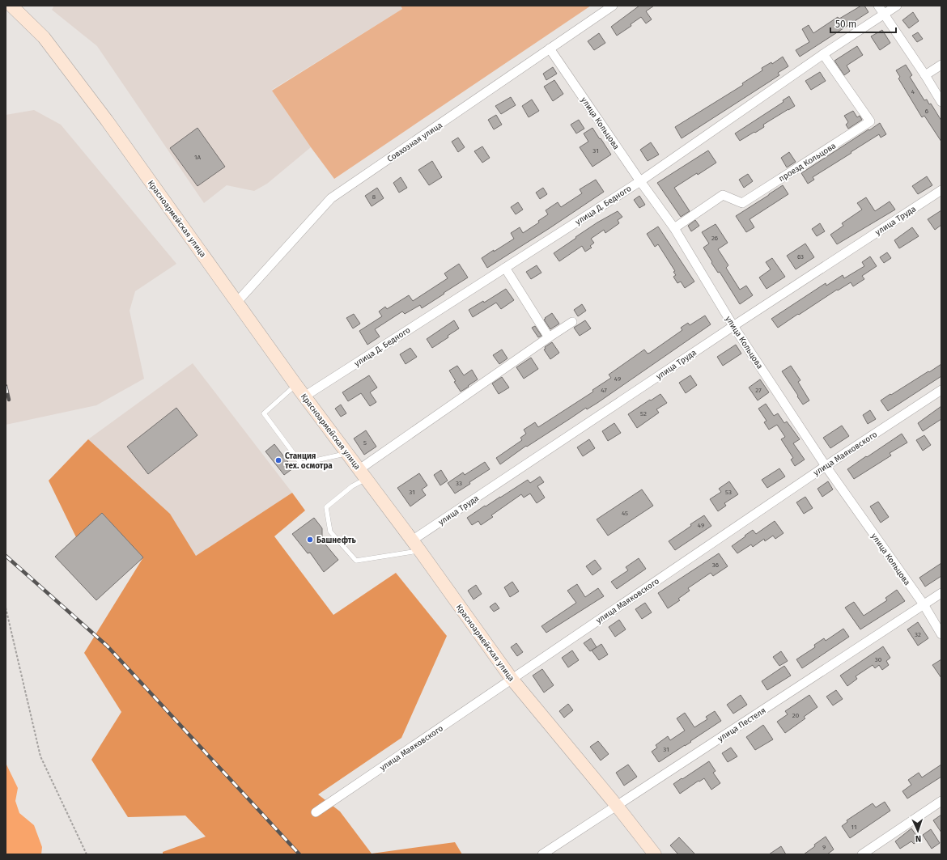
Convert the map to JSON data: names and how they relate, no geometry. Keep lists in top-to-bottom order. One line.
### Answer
{"streets":{"main road":["Красноармейская улица"],"street":["улица Кольцова","Совхозная улица","проезд Кольцова","улица Д. Бедного","улица Труда","улица Маяковского","улица Пестеля"]},"crossings":[["улица Кольцова","Совхозная улица"],["улица Кольцова","проезд Кольцова"],["улица Кольцова","улица Д. Бедного"],["улица Кольцова","улица Труда"],["улица Кольцова","улица Маяковского"],["улица Кольцова","улица Пестеля"],["Совхозная улица","Красноармейская улица"],["проезд Кольцова","улица Д. Бедного"],["улица Д. Бедного","Красноармейская улица"],["Красноармейская улица","улица Труда"],["Красноармейская улица","улица Маяковского"],["Красноармейская улица","улица Пестеля"]],"places":["Станция тех. осмотра","Башнефть"],"house_numbers":["4","6","31","1А","8","26","63","49","47","27","52","5","33","31","53","45","49","36","32","30","20","31","11","9"],"scale_bar":"50 m","north":"bottom"}
